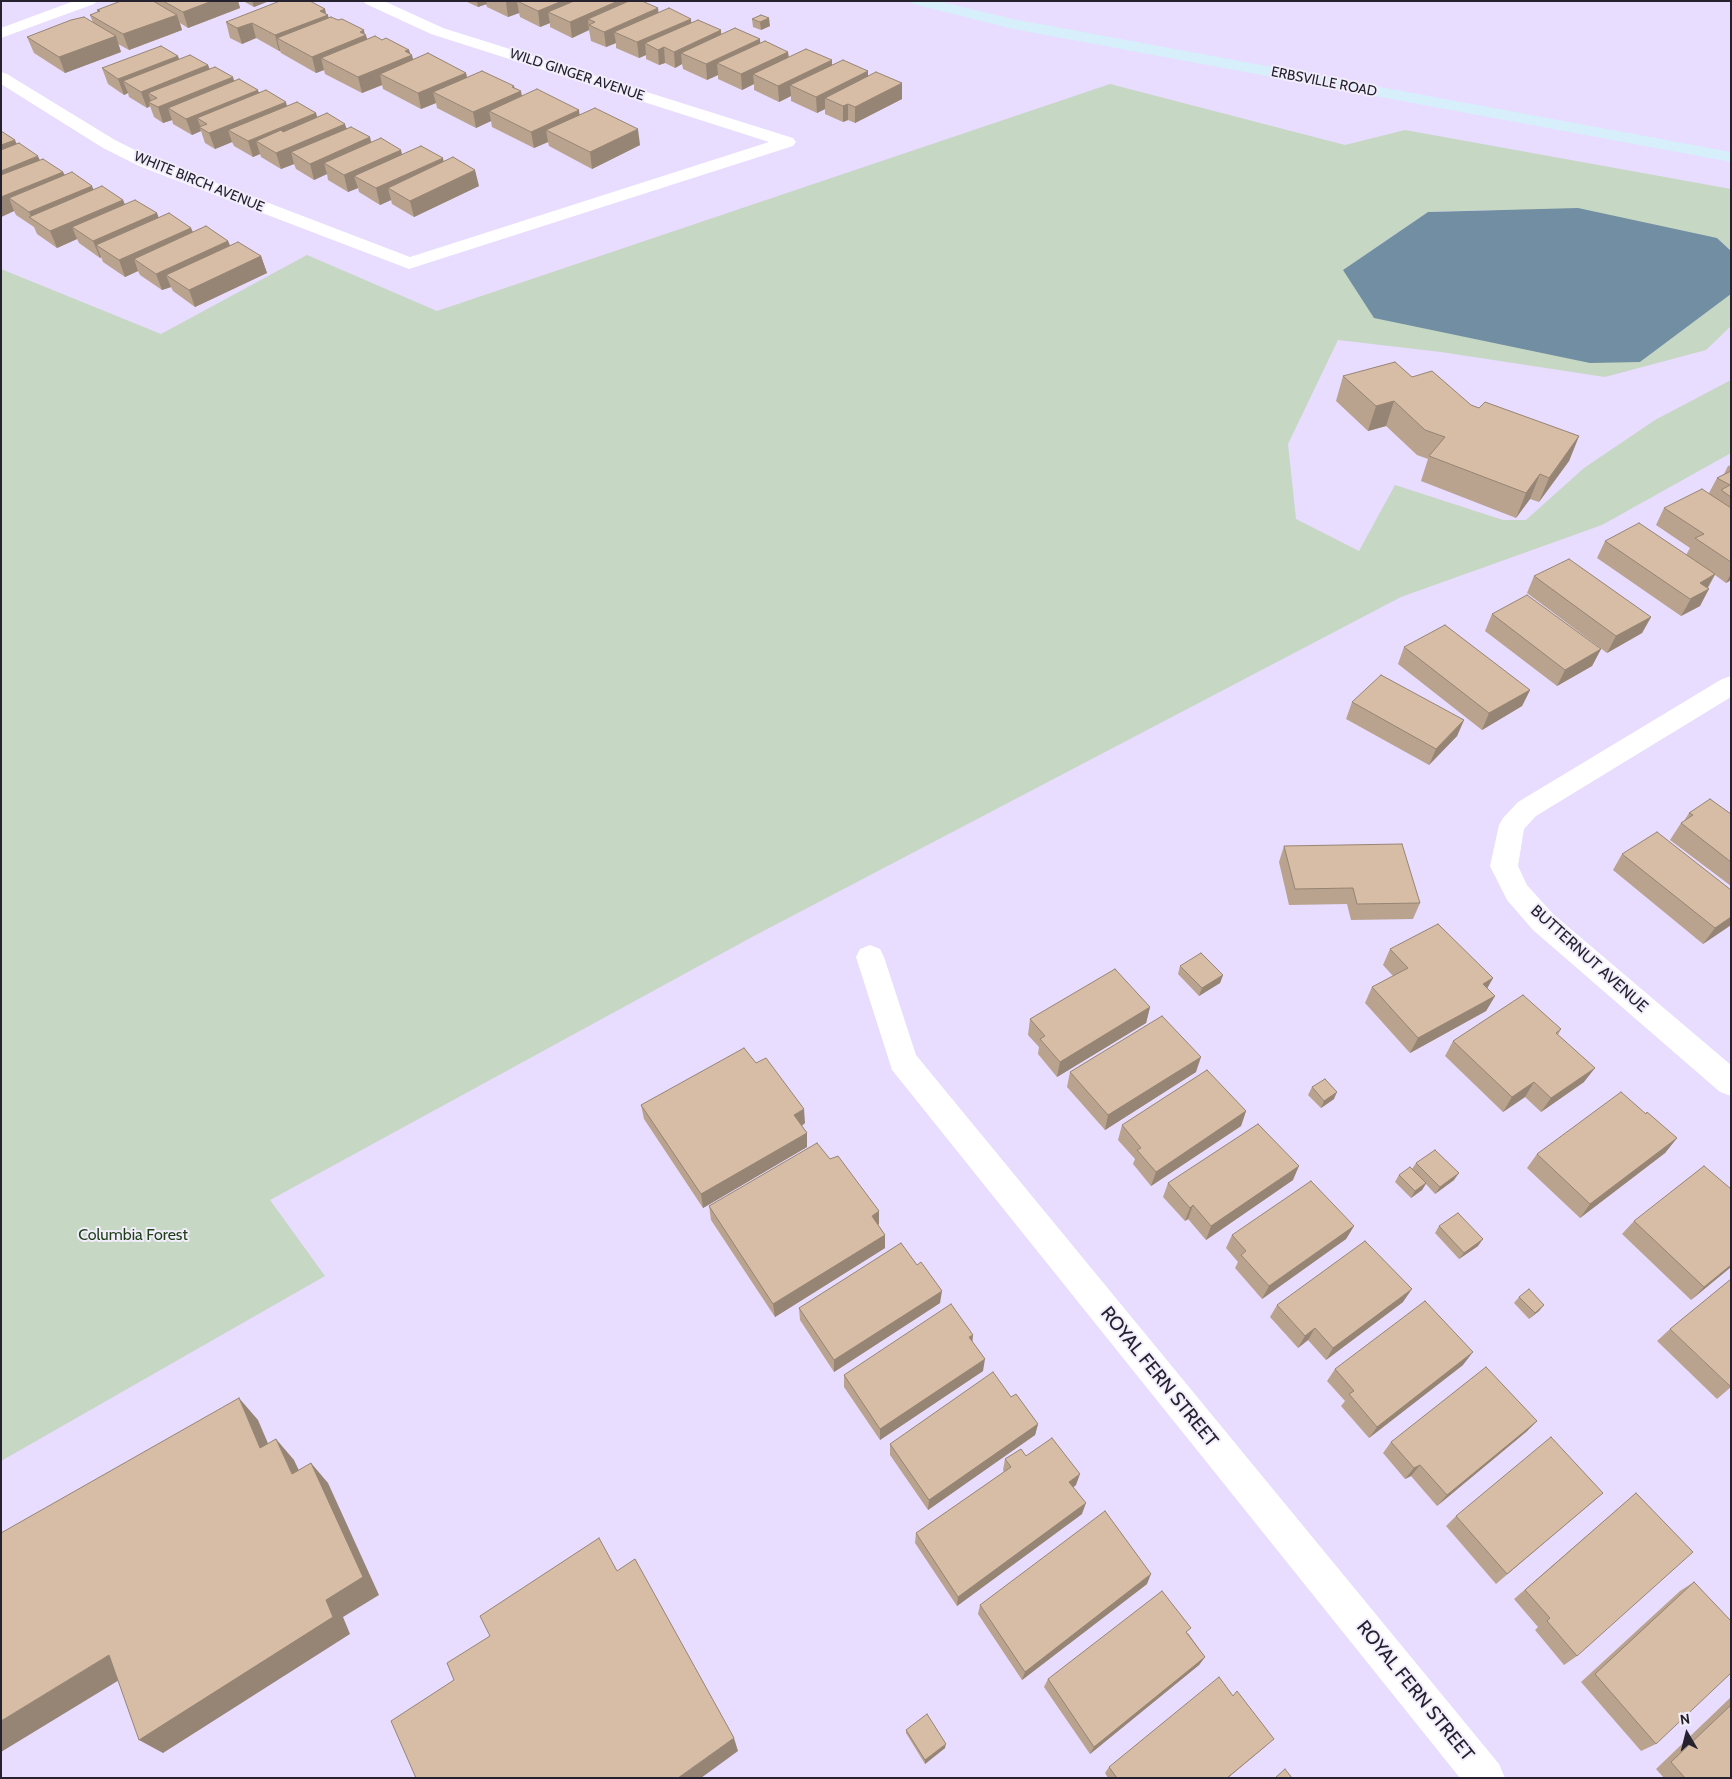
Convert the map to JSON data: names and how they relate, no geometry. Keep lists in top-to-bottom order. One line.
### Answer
{"streets":{"main road":["ERBSVILLE ROAD"],"street":["WILD GINGER AVENUE","WHITE BIRCH AVENUE","BUTTERNUT AVENUE","ROYAL FERN STREET"]},"crossings":[["WILD GINGER AVENUE","WHITE BIRCH AVENUE"]],"parks":["Columbia Forest"],"north":"top"}
